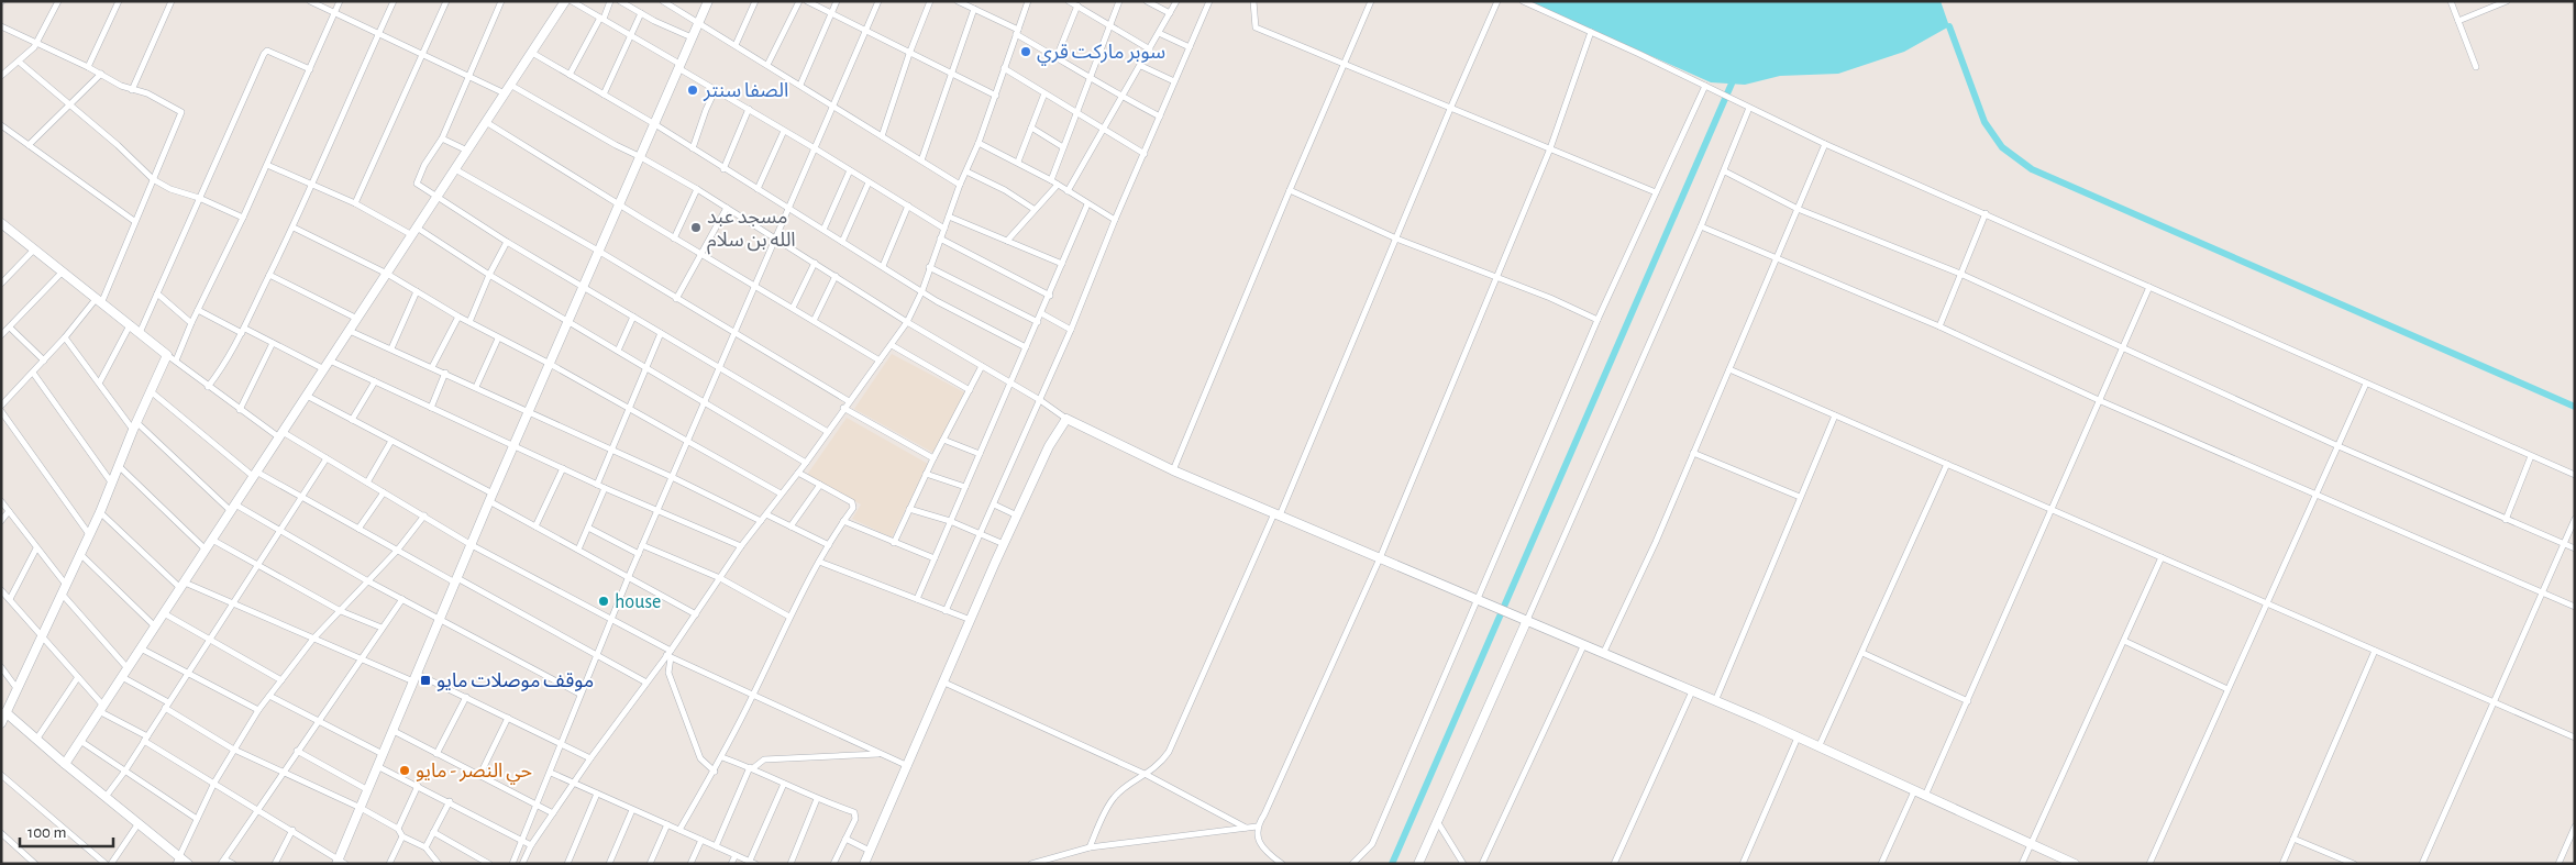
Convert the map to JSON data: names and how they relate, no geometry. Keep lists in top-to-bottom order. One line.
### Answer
{"places":{"other":["سوبر ماركت قري","الصفا سنتر","مسجد عبد الله بن سلام","house","حي النصر - مايو"],"transit":["موقف موصلات مايو"]},"scale_bar":"100 m"}
